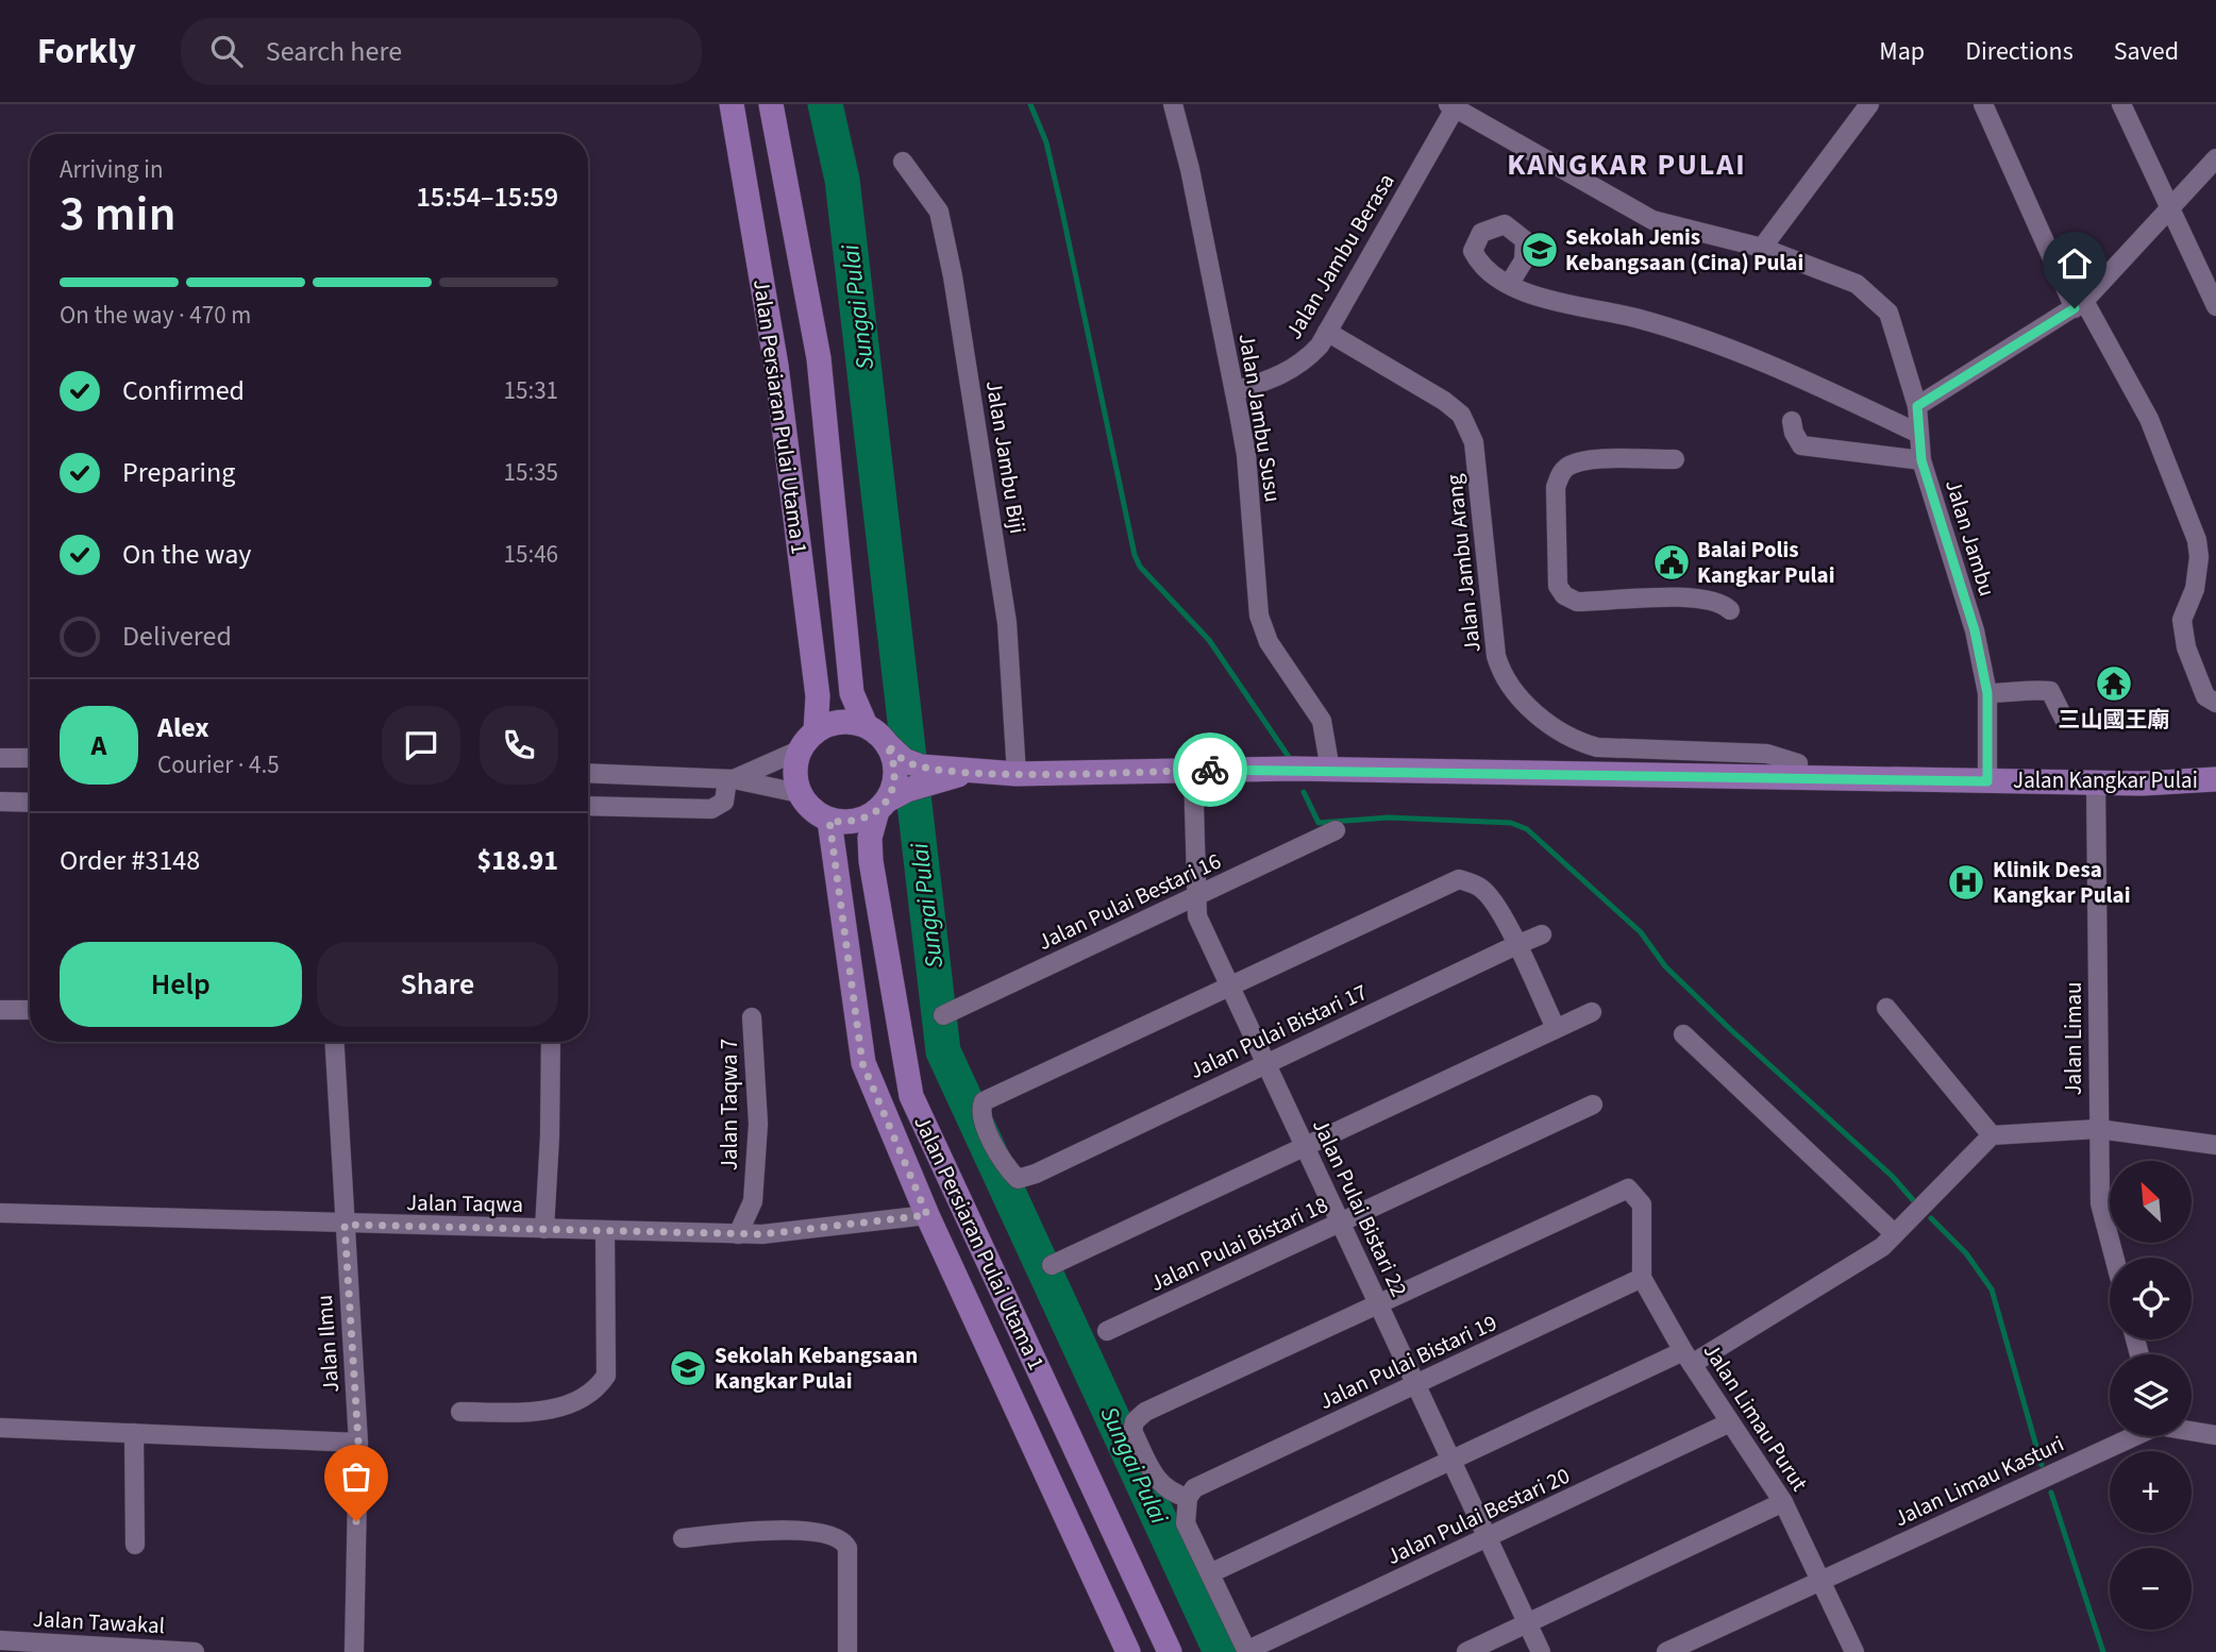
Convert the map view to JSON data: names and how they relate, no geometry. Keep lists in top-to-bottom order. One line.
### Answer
{"streets":{"main road":["Jalan Persiaran Pulai Utama 1","Jalan Kangkar Pulai"],"street":["Jalan Jambu Berasa","Jalan Jambu Susu","Jalan Jambu Biji","Jalan Jambu","Jalan Jambu Arang","Jalan Pulai Bestari 16","Jalan Pulai Bistari 17","Jalan Limau","Jalan Taqwa 7","Jalan Taqwa","Jalan Pulai Bistari 22","Jalan Pulai Bistari 18","Jalan Ilmu","Jalan Pulai Bistari 19","Jalan Limau Purut","Jalan Limau Kasturi","Jalan Pulai Bestari 20","Jalan Tawakal"]},"crossings":[["Jalan Jambu Berasa","Jalan Jambu Susu"],["Jalan Jambu Berasa","Jalan Jambu Arang"],["Jalan Persiaran Pulai Utama 1","Jalan Kangkar Pulai"],["Jalan Persiaran Pulai Utama 1","Jalan Taqwa"],["Jalan Jambu Susu","Jalan Kangkar Pulai"],["Jalan Jambu Biji","Jalan Kangkar Pulai"],["Jalan Jambu","Jalan Kangkar Pulai"],["Jalan Kangkar Pulai","Jalan Limau"],["Jalan Kangkar Pulai","Jalan Pulai Bistari 22"],["Jalan Pulai Bestari 16","Jalan Pulai Bistari 22"],["Jalan Pulai Bistari 17","Jalan Pulai Bistari 22"],["Jalan Taqwa 7","Jalan Taqwa"],["Jalan Taqwa","Jalan Ilmu"],["Jalan Pulai Bistari 22","Jalan Pulai Bistari 18"],["Jalan Pulai Bistari 22","Jalan Pulai Bistari 19"],["Jalan Pulai Bistari 22","Jalan Limau Purut"],["Jalan Pulai Bistari 22","Jalan Pulai Bestari 20"],["Jalan Pulai Bistari 19","Jalan Limau Purut"],["Jalan Limau Purut","Jalan Limau Kasturi"],["Jalan Limau Purut","Jalan Pulai Bestari 20"]],"districts":["KANGKAR PULAI"],"water":["Sungai Pulai"],"places":{"school or university":["Sekolah Jenis Kebangsaan (Cina) Pulai","Sekolah Kebangsaan Kangkar Pulai"],"public building":["Balai Polis Kangkar Pulai"],"temple":["三山國王廟"],"hospital":["Klinik Desa Kangkar Pulai"]},"north":"top left","page":{"header":"Forkly","search":"Search here","nav":["Map","Directions","Saved"],"heading":["3 min","Arriving in","15:54–15:59"],"panel":["Alex","Courier · 4.5","Order #3148","$18.91"],"bar":"On the way · 470 m","list":[["Confirmed","15:31"],["Preparing","15:35"],["On the way","15:46"],"Delivered"],"round":"A","buttons":["Help","Share"],"map_buttons":["+","−"]}}
